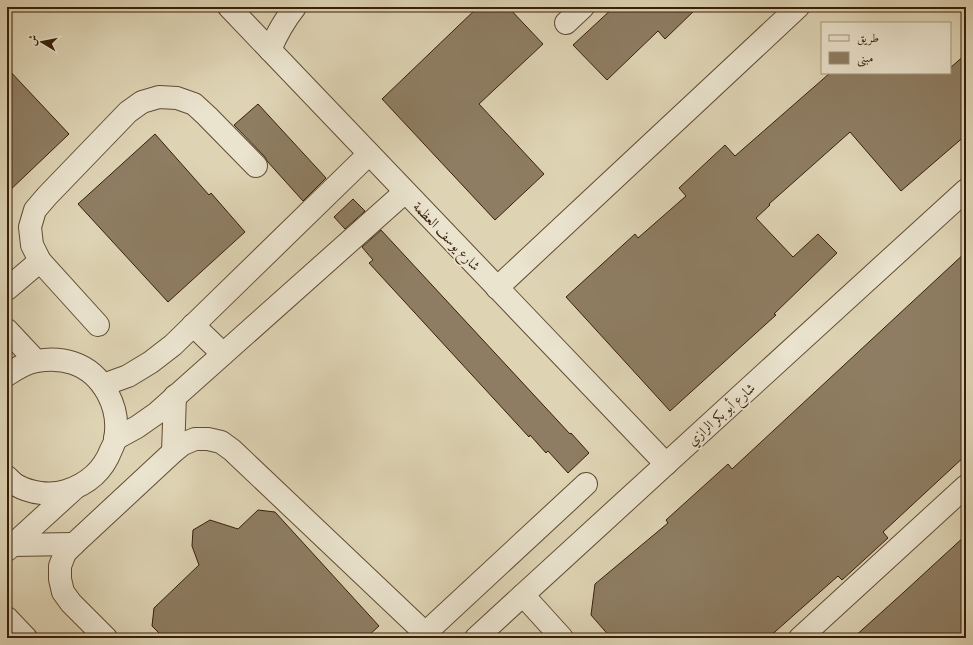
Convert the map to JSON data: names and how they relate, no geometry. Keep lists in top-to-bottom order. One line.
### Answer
{"streets":{"street":["شارع يوسف العظمة","شارع أبو بكر الرازي"]},"crossings":[["شارع يوسف العظمة","شارع أبو بكر الرازي"]],"legend":["طريق","مبنى"],"north":"left"}
